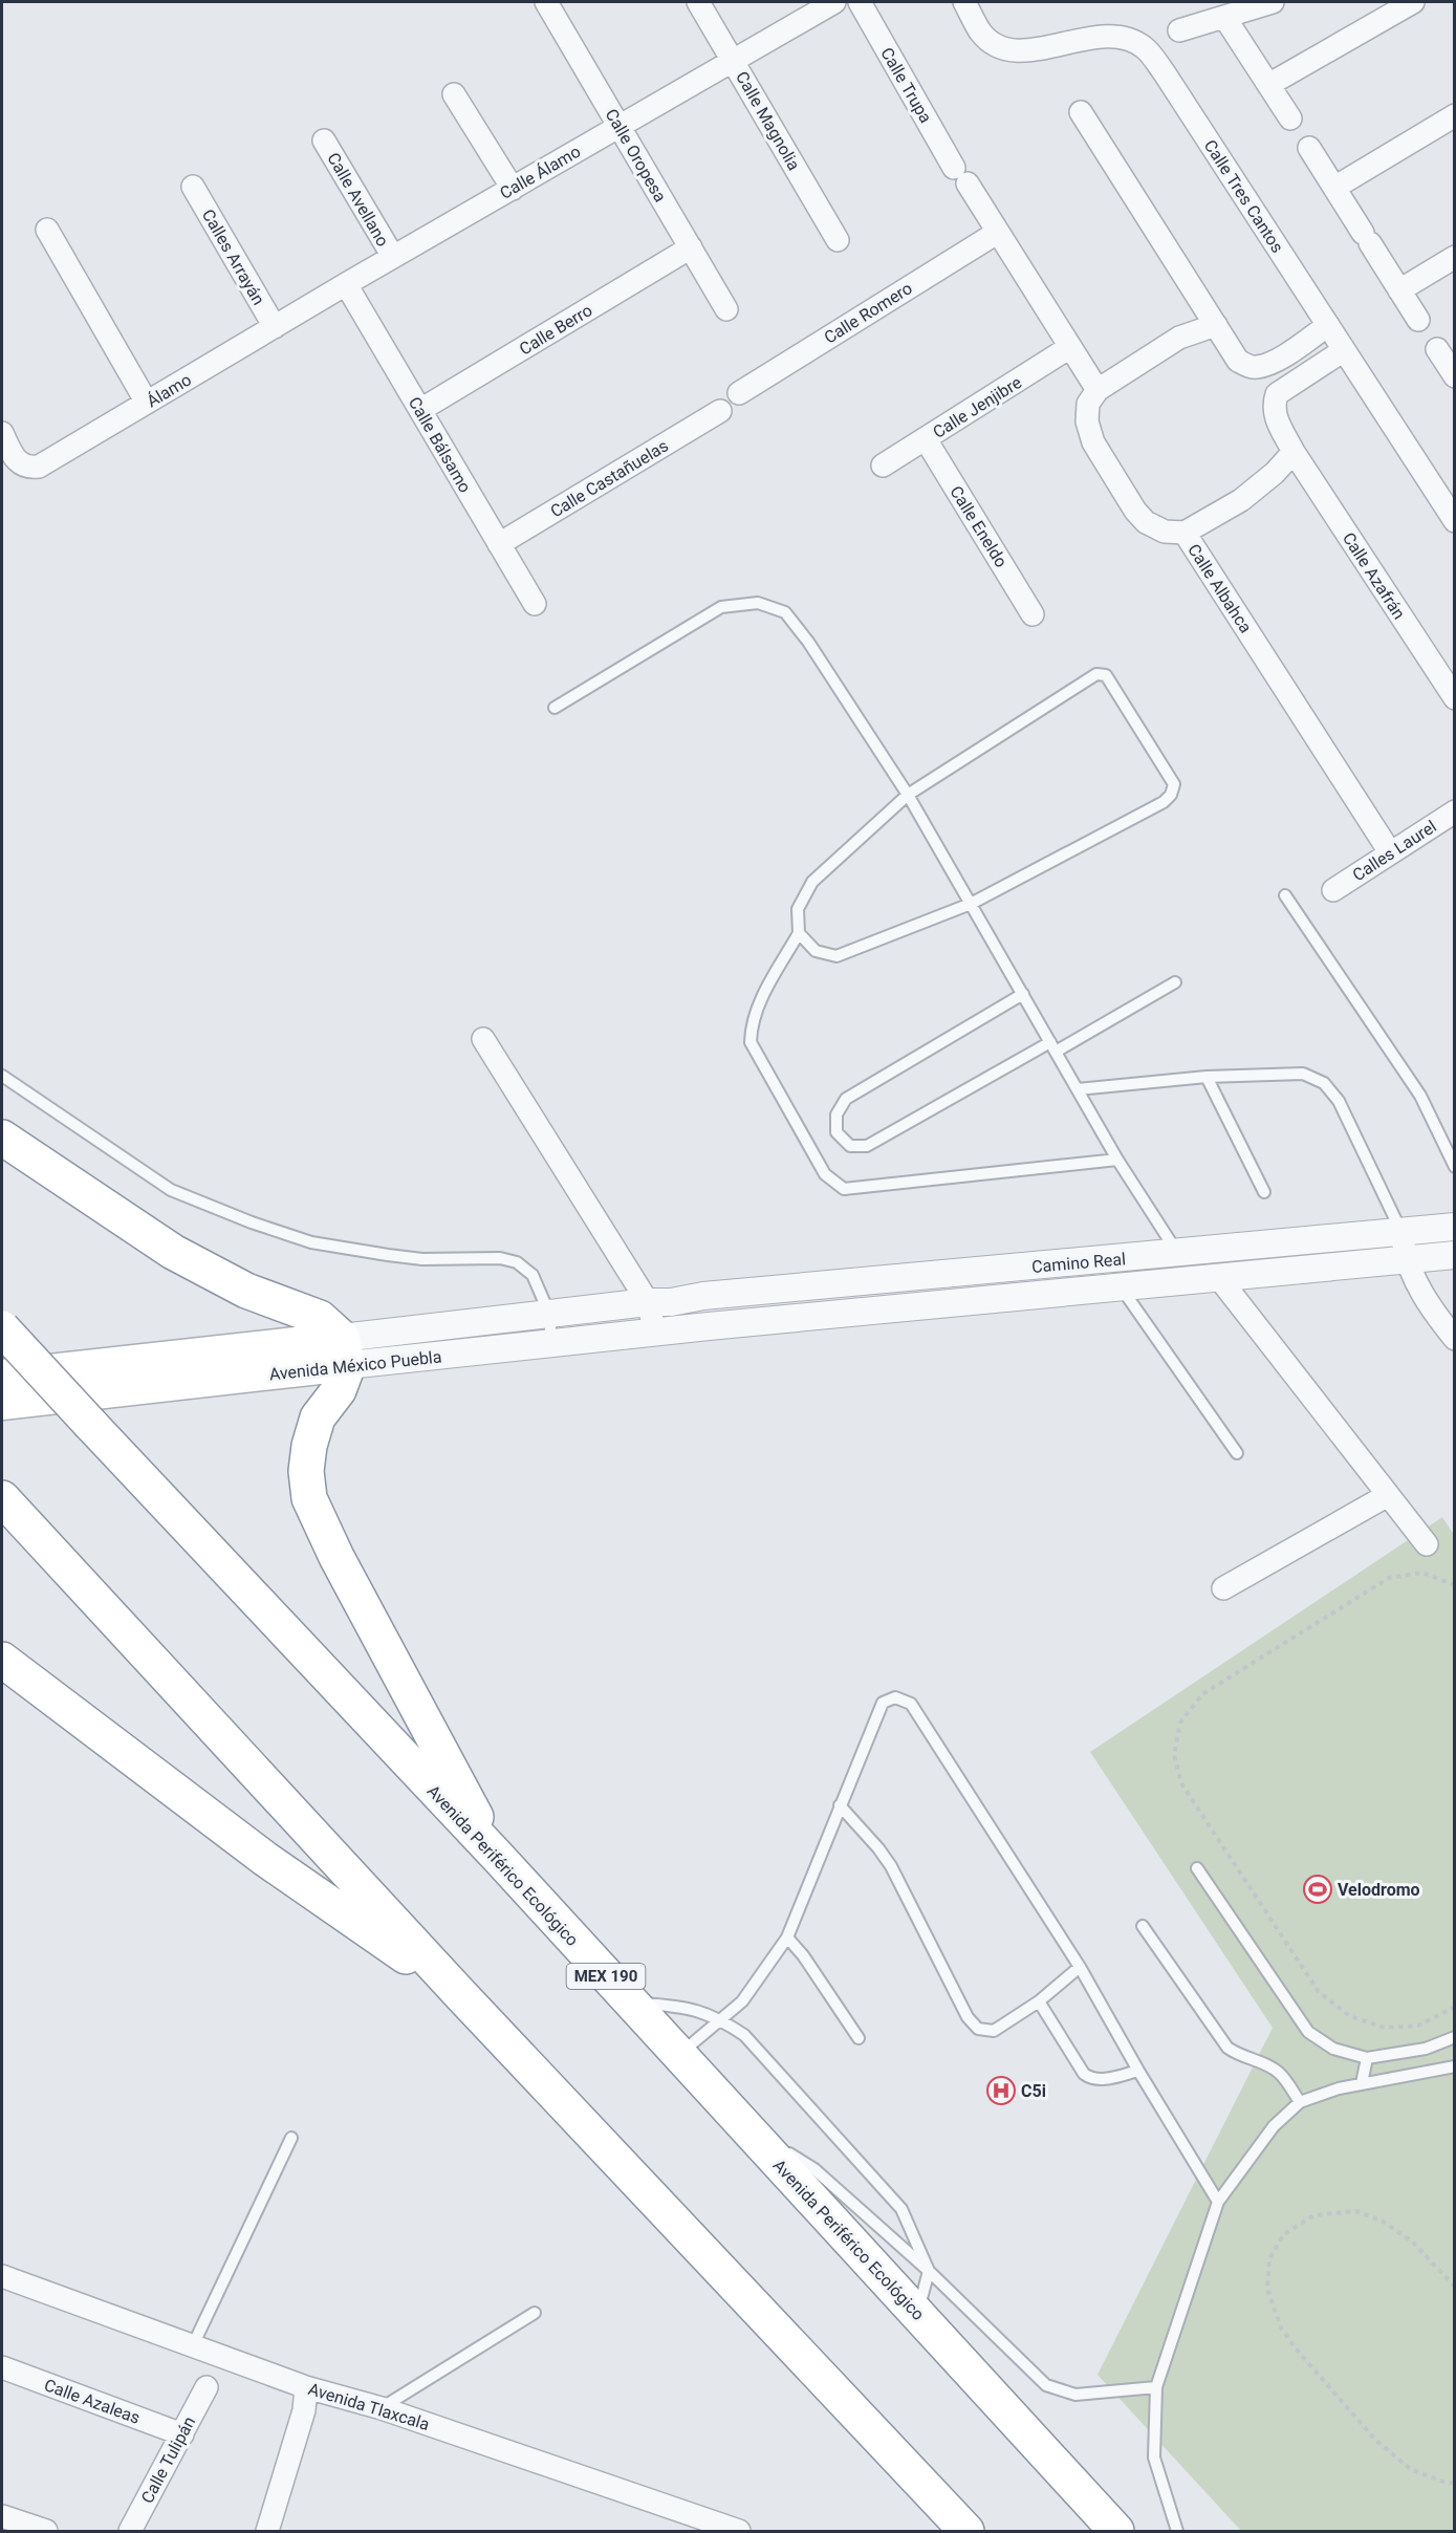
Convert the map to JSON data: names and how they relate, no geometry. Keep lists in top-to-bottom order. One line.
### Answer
{"streets":{"highway":["Avenida Periférico Ecológico","MEX 190"],"main road":["Avenida México Puebla"],"street":["Calle Trupa","Calle Magnolia","Calle Oropesa","Calle Álamo","Calle Tres Cantos","Calle Avellano","Calles Arrayán","Calle Romero","Calle Berro","Álamo","Calle Jenjibre","Calle Bálsamo","Calle Castañuelas","Calle Eneldo","Calle Azafrán","Calle Albahca","Calles Laurel","Camino Real","Calle Azaleas","Avenida Tlaxcala","Calle Tulipán"]},"crossings":[["Calle Trupa","Calle Romero"],["Calle Magnolia","Calle Álamo"],["Calle Oropesa","Calle Álamo"],["Calle Oropesa","Calle Berro"],["Calle Álamo","Calle Avellano"],["Calle Álamo","Álamo"],["Calle Álamo","Calle Bálsamo"],["Calle Tres Cantos","Calle Azafrán"],["Calles Arrayán","Álamo"],["Calle Berro","Calle Bálsamo"],["Álamo","Calle Bálsamo"],["Calle Jenjibre","Calle Eneldo"],["Calle Bálsamo","Calle Castañuelas"],["Calle Albahca","Calles Laurel"],["Camino Real","Avenida México Puebla"],["Calle Azaleas","Calle Tulipán"]],"places":{"sports":["Velodromo"],"hospital":["C5i"]}}
